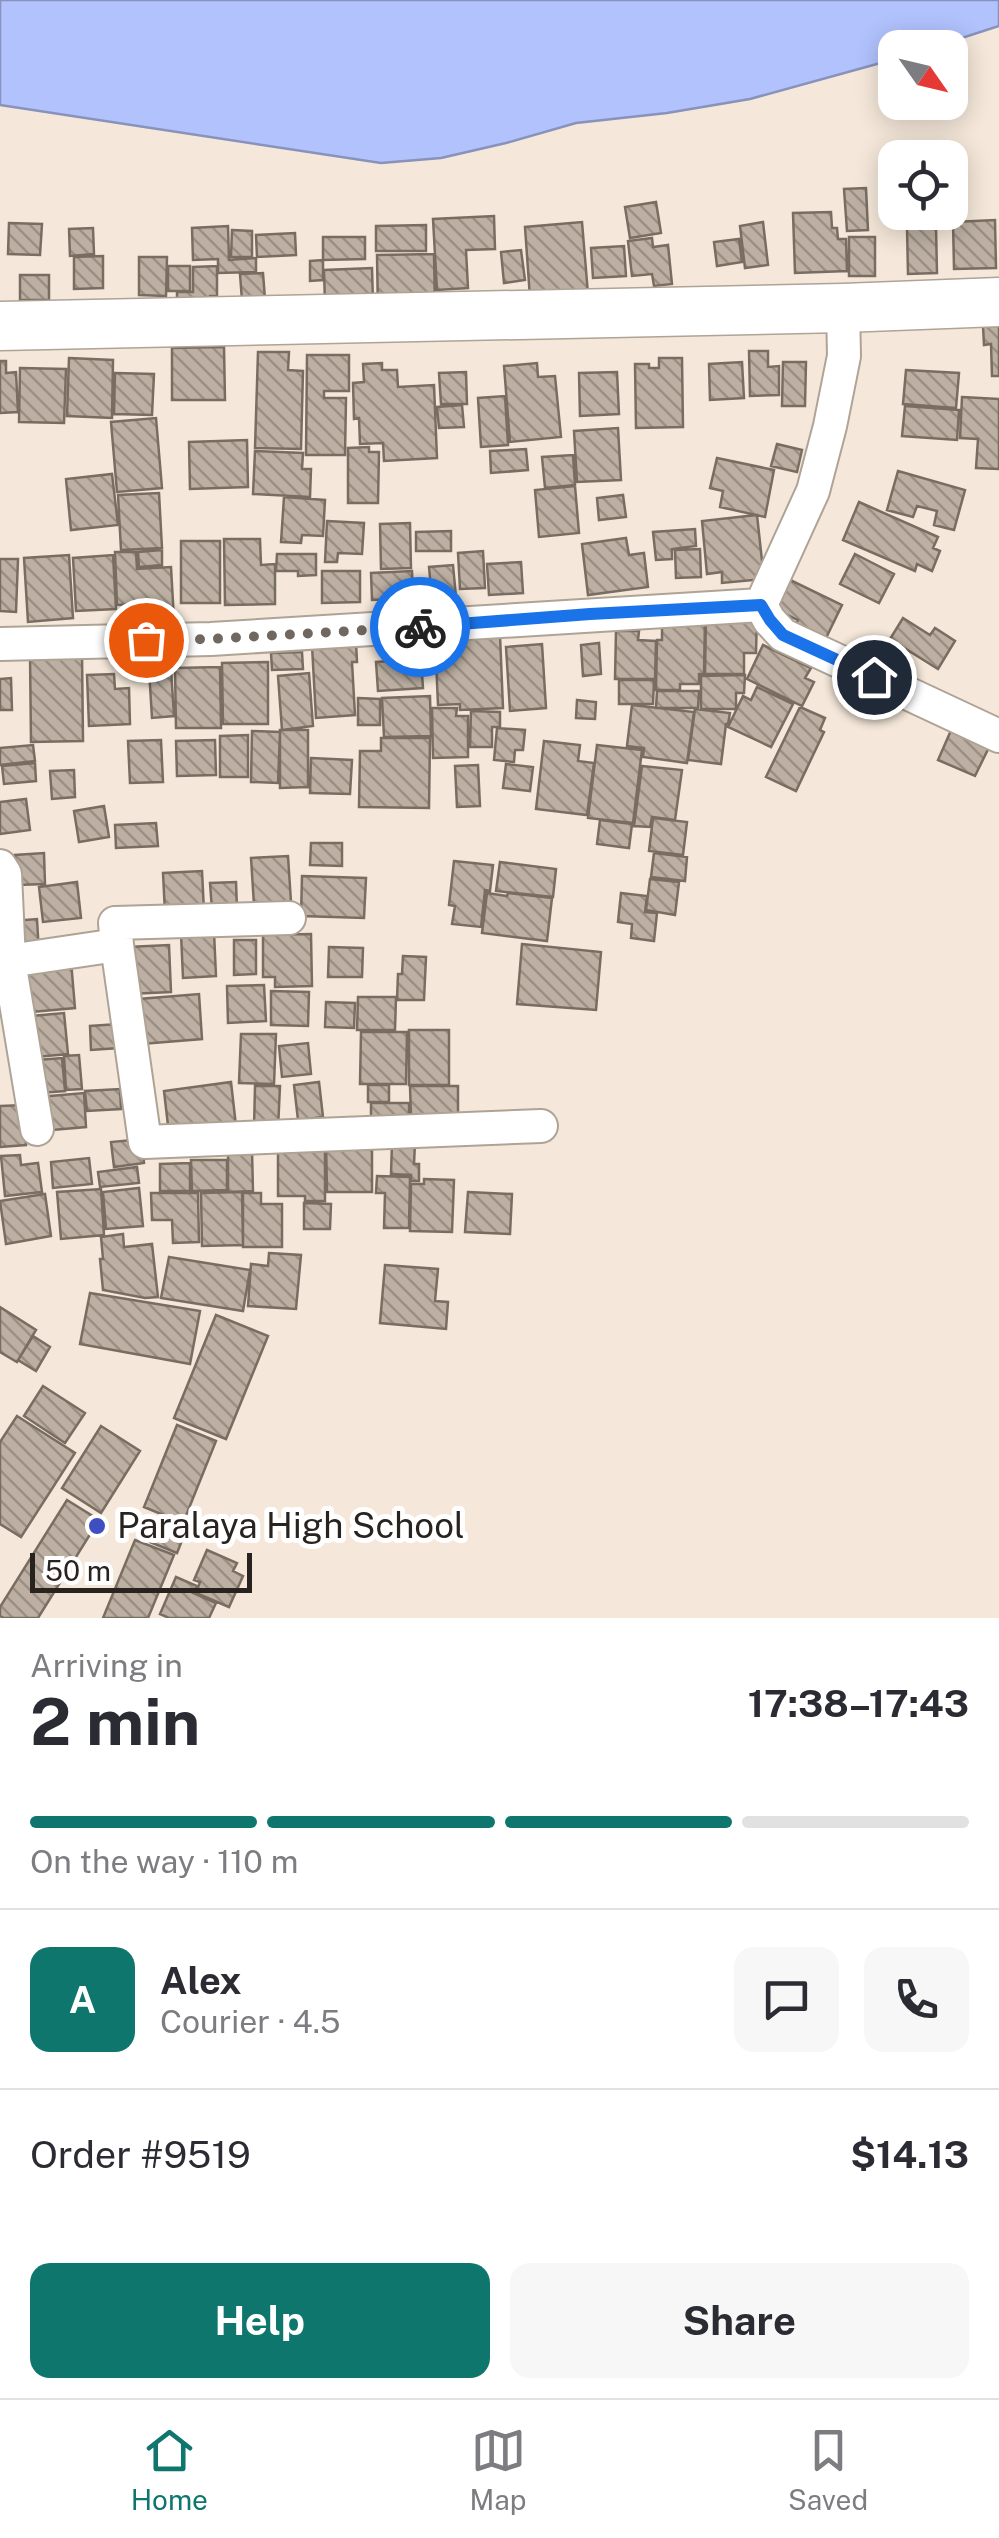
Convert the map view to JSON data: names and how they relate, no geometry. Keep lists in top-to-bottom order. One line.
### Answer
{"places":["Paralaya High School"],"scale_bar":"50 m","north":"bottom right","page":{"scale":"50 m","heading":["2 min","Arriving in","17:38–17:43"],"panel":["Alex","Courier · 4.5","Order #9519","$14.13"],"bar":"On the way · 110 m","round":"A","buttons":["Help","Share"],"tabs":["Home","Map","Saved"]}}
